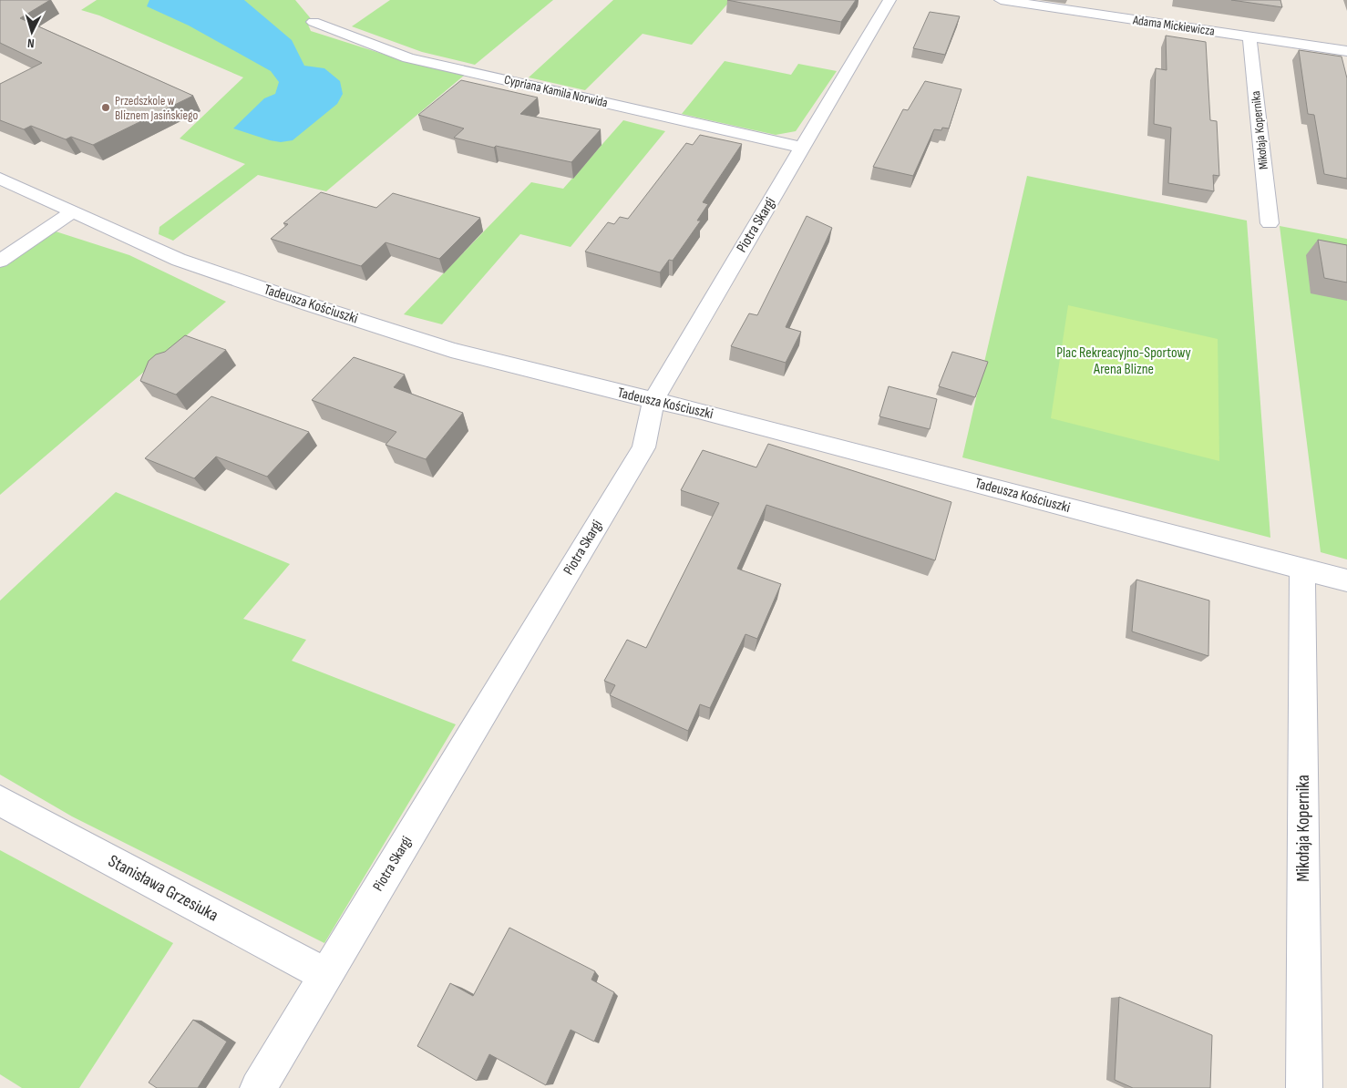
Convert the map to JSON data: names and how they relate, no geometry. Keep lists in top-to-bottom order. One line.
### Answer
{"streets":{"street":["Adama Mickiewicza","Cypriana Kamila Norwida","Mikołaja Kopernika","Piotra Skargi","Tadeusza Kościuszki","Stanisława Grzesiuka"]},"crossings":[["Adama Mickiewicza","Mikołaja Kopernika"],["Cypriana Kamila Norwida","Piotra Skargi"],["Mikołaja Kopernika","Tadeusza Kościuszki"],["Piotra Skargi","Tadeusza Kościuszki"],["Piotra Skargi","Stanisława Grzesiuka"]],"parks":["Plac Rekreacyjno-Sportowy Arena Blizne"],"places":["Przedszkole w Bliznem Jasińskiego"],"north":"bottom"}
